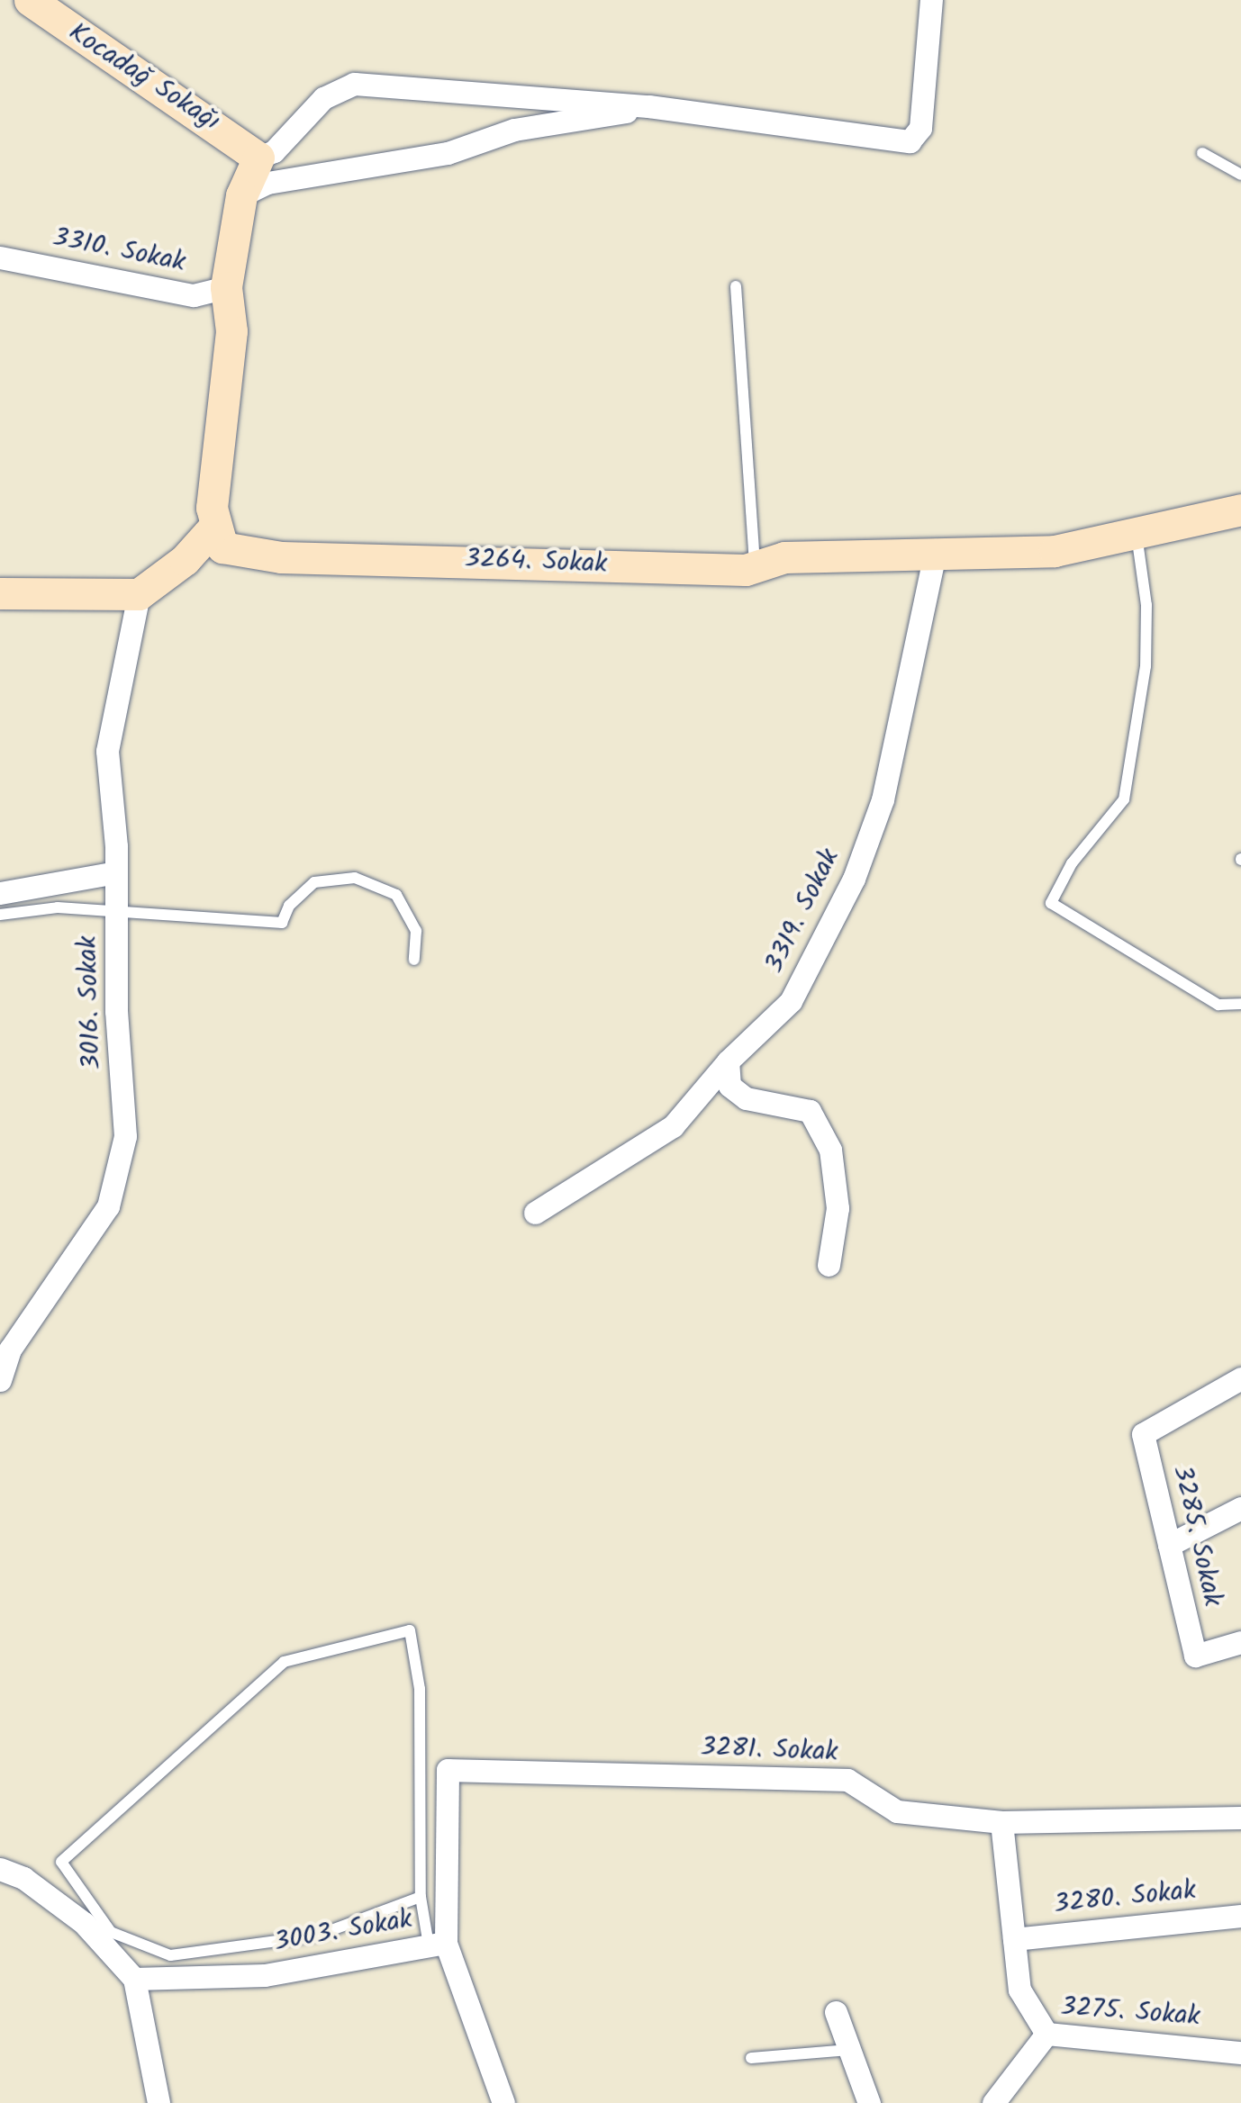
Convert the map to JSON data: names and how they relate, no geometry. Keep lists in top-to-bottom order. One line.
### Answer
{"streets":{"street":["Kocadağ Sokağı","3310. Sokak","3264. Sokak","3319. Sokak","3016. Sokak","3285. Sokak","3281. Sokak","3280. Sokak","3003. Sokak","3275. Sokak"]},"crossings":[["3264. Sokak","3319. Sokak"],["3281. Sokak","3003. Sokak"]]}
